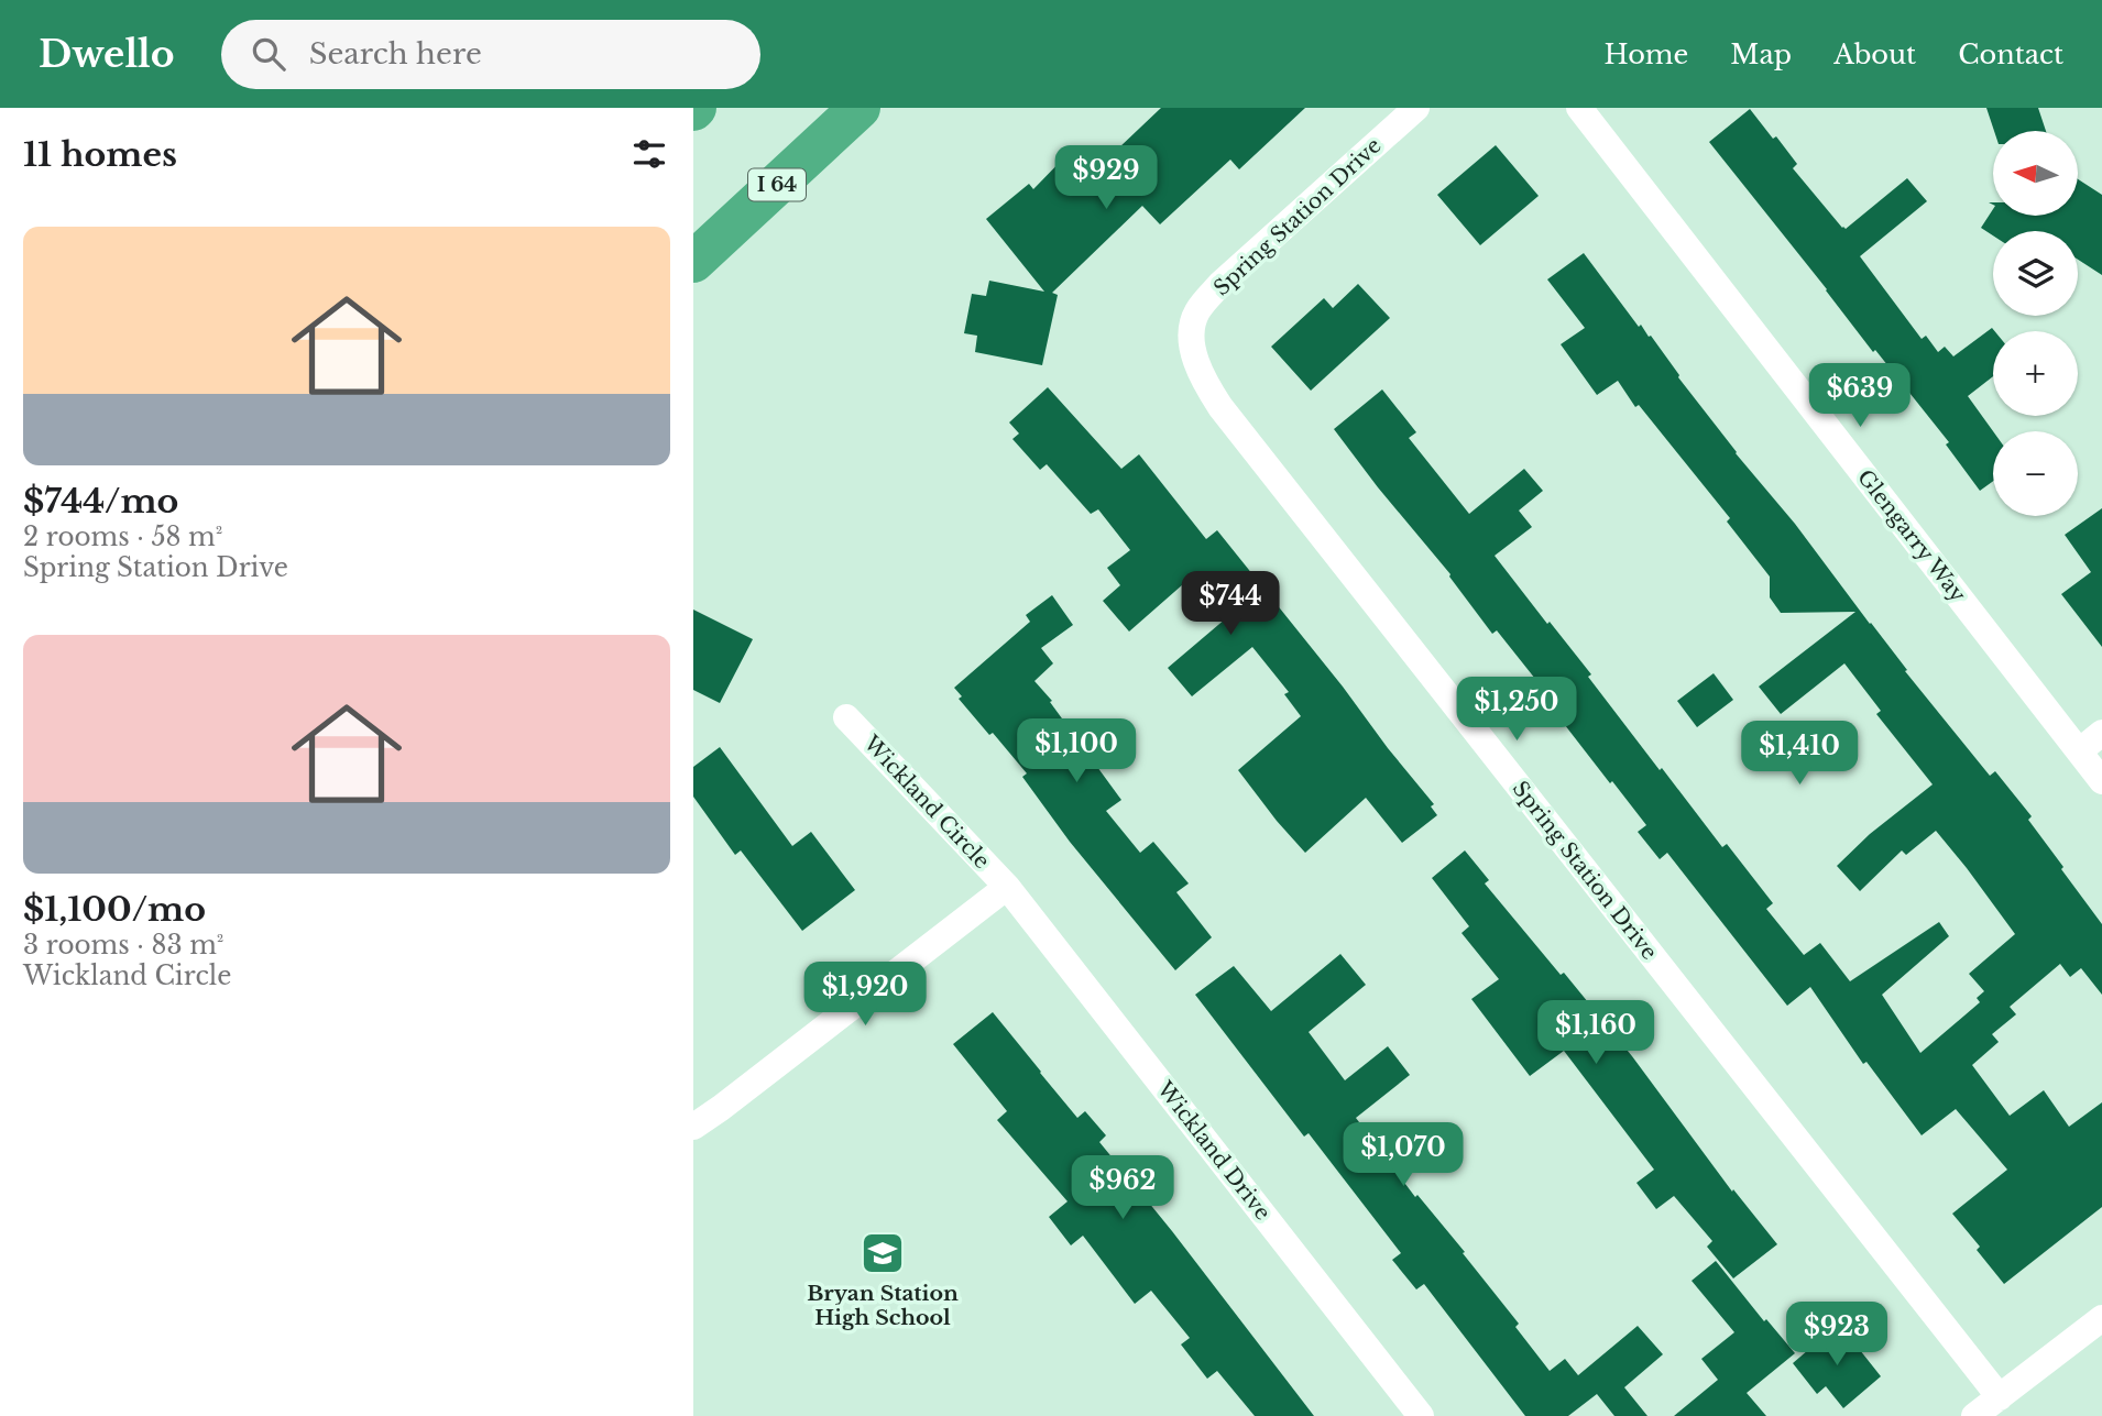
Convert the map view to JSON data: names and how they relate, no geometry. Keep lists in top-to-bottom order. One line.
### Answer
{"streets":{"highway":["I 64"],"street":["Spring Station Drive","Glengarry Way","Wickland Circle","Wickland Drive"]},"crossings":[["Wickland Circle","Wickland Drive"]],"places":{"school or university":["Bryan Station High School"]},"north":"left","page":{"header":"Dwello","search":"Search here","nav":["Home","Map","About","Contact"],"heading":"11 homes","map_buttons":["+","−"],"price":["$929","$639","$744","$1,250","$1,100","$1,410","$1,920","$1,160","$1,070","$962","$923"],"list":[{"name":"$744/mo","note":"2 rooms · 58 m² · Spring Station Drive"},{"name":"$1,100/mo","note":"3 rooms · 83 m² · Wickland Circle"}]}}
